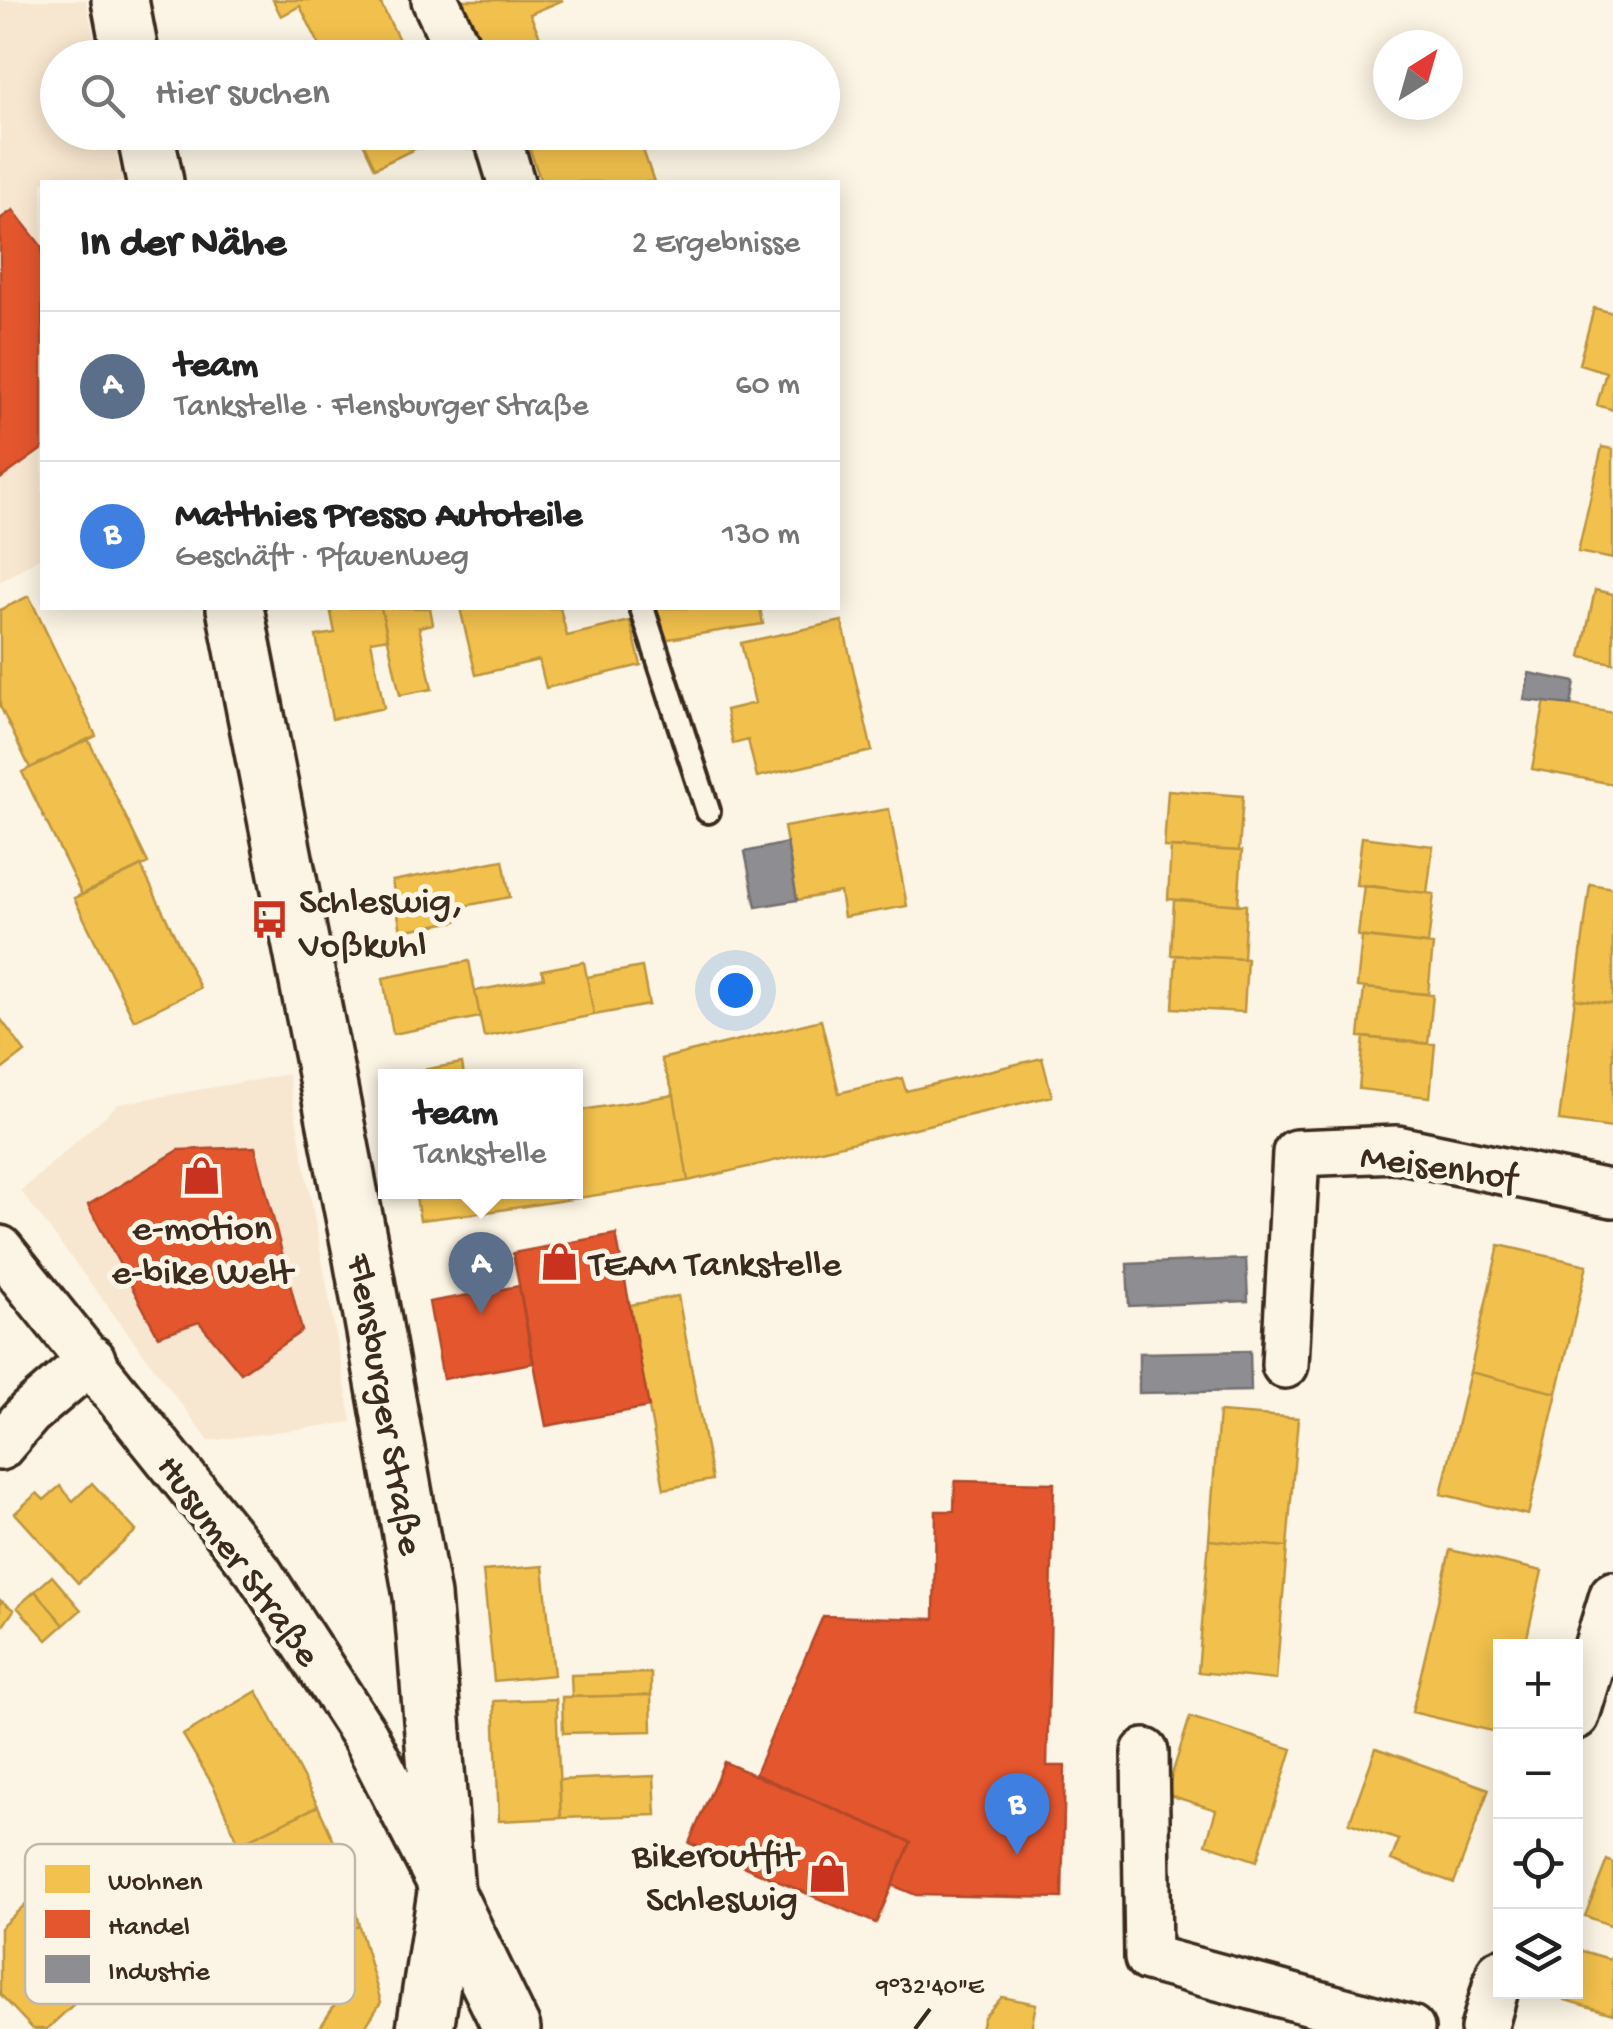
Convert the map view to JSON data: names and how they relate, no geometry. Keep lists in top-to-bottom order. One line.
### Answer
{"streets":{"street":["Meisenhof","Flensburger Straße","Husumer Straße"]},"crossings":[["Flensburger Straße","Husumer Straße"]],"places":{"bus stop":["Schleswig, Voßkuhl"],"shop":["e-motion e-bike Welt","TEAM Tankstelle","Bikeroutfit Schleswig"]},"legend":["Wohnen","Handel","Industrie"],"north":"top right","page":{"search":"Hier suchen","heading":["In der Nähe","2 Ergebnisse"],"list":[{"mark":"A","name":"team","note":"Tankstelle · Flensburger Straße","value":"60 m"},{"mark":"B","name":"Matthies Presso Autoteile","note":"Geschäft · Pfauenweg","value":"130 m"}],"popup":["team","Tankstelle"],"pins":["A","B"],"map_buttons":["+","−"]},"coordinates":["9°32'40\"E"]}
